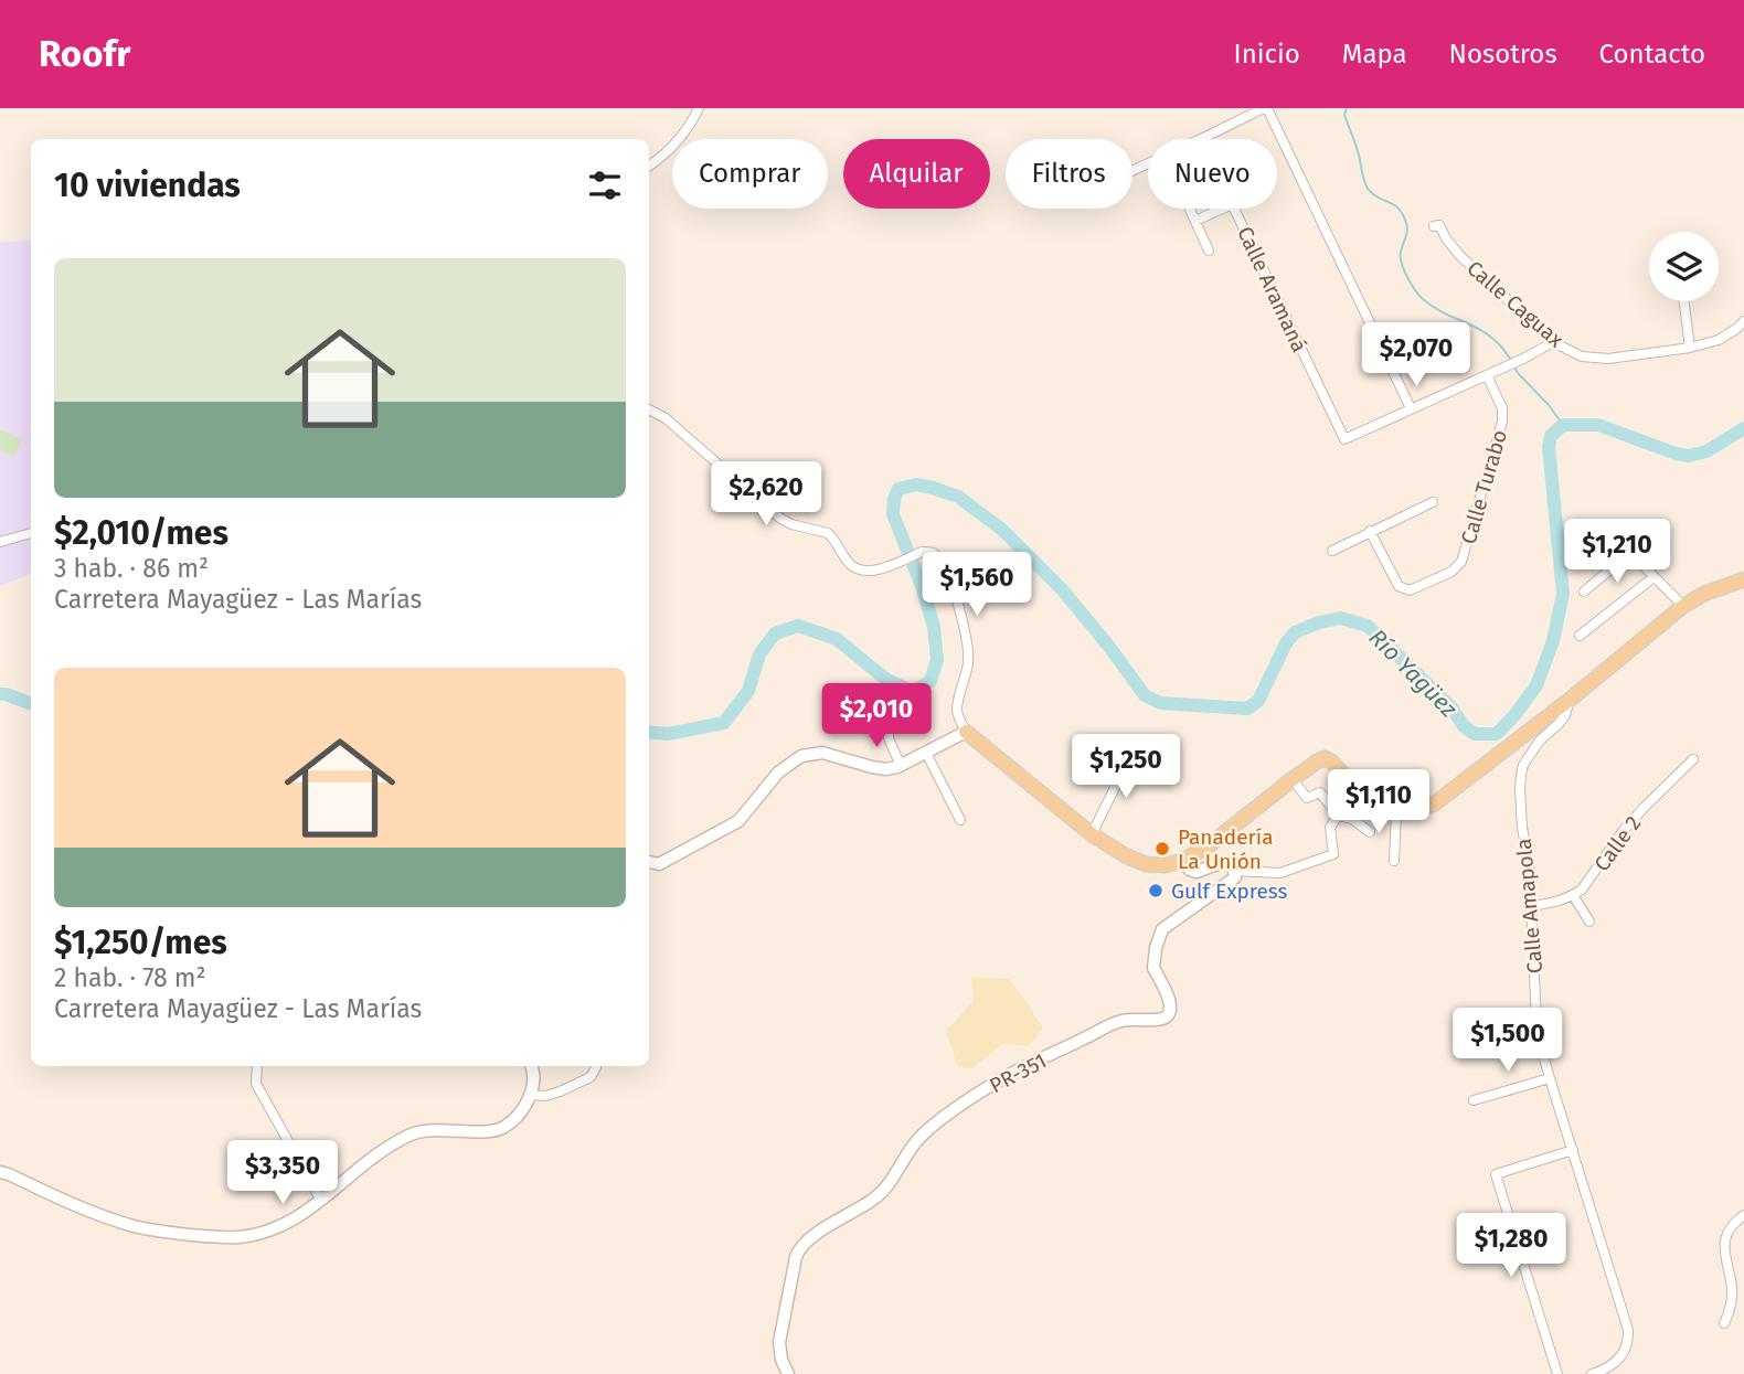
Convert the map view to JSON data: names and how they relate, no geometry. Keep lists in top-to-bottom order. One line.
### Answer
{"streets":{"main road":["PR-351"],"street":["Calle Aramaná","Calle Caguax","Calle Turabo","Calle 2","Calle Amapola"]},"water":["Río Yagüez"],"places":["Panadería La Unión","Gulf Express"],"page":{"header":"Roofr","nav":["Inicio","Mapa","Nosotros","Contacto"],"chip":["Comprar","Alquilar","Filtros","Nuevo"],"heading":"10 viviendas","list":[{"name":"$2,010/mes","note":"3 hab. · 86 m² · Carretera Mayagüez - Las Marías"},{"name":"$1,250/mes","note":"2 hab. · 78 m² · Carretera Mayagüez - Las Marías"}],"price":["$2,070","$2,620","$1,210","$1,560","$2,010","$1,250","$1,110","$1,500","$3,350","$1,280"]}}
